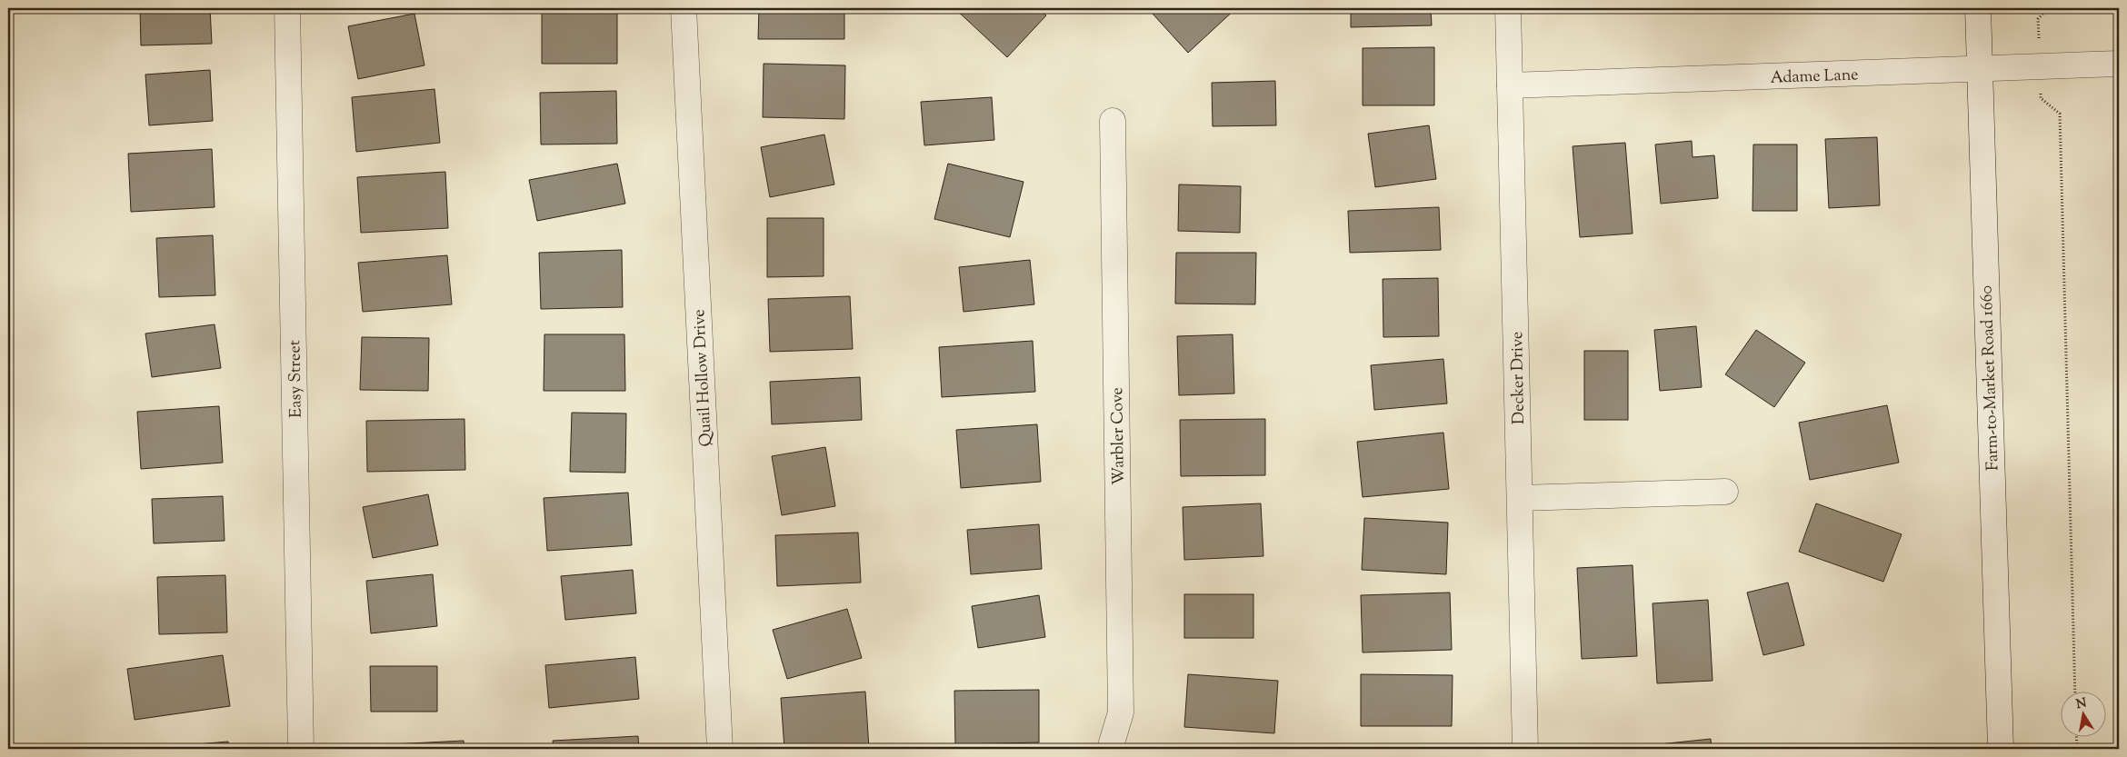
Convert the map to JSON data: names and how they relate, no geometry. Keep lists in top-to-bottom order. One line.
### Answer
{"streets":{"street":["Adame Lane","Quail Hollow Drive","Decker Drive","Farm-to-Market Road 1660","Easy Street","Warbler Cove"]},"crossings":[["Adame Lane","Decker Drive"],["Adame Lane","Farm-to-Market Road 1660"]],"north":"top"}
